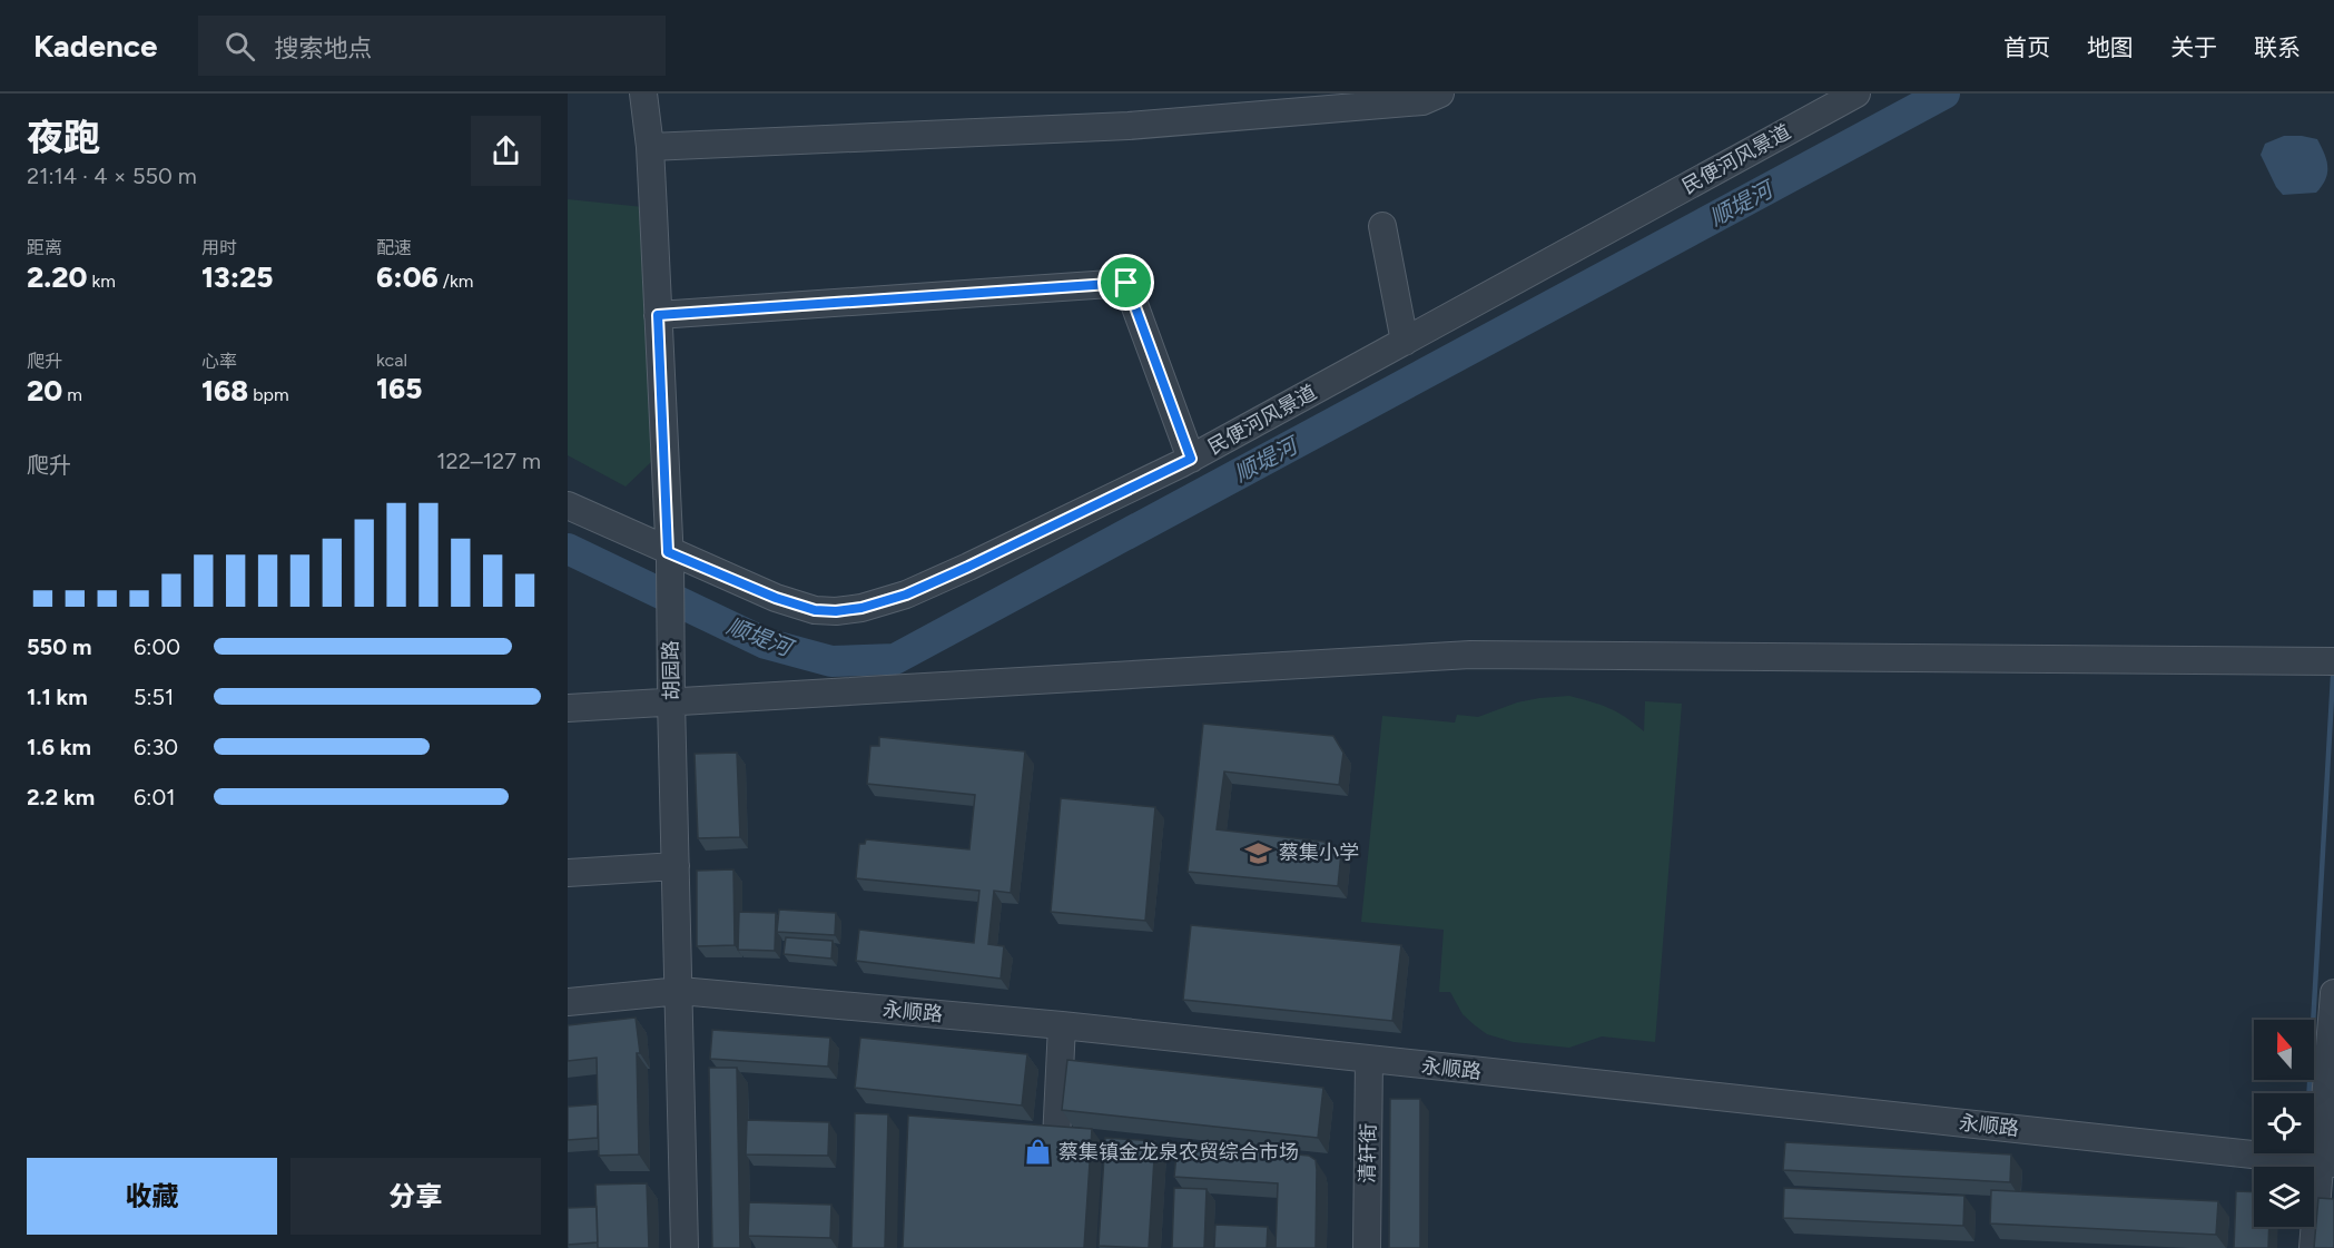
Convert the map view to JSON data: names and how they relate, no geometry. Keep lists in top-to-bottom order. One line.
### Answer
{"streets":{"street":["民便河风景道","胡园路","永顺路","清轩街"]},"crossings":[["民便河风景道","胡园路"],["胡园路","永顺路"],["永顺路","清轩街"]],"water":["顺堤河"],"places":{"school or university":["蔡集小学"],"shop":["蔡集镇金龙泉农贸综合市场"]},"north":"top","page":{"header":"Kadence","search":"搜索地点","nav":["首页","地图","关于","联系"],"heading":["夜跑","21:14 · 4 × 550 m"],"stats":[["距离","2.20 km"],["用时","13:25"],["配速","6:06 /km"],["爬升","20 m"],["心率","168 bpm"],["kcal","165"]],"chart":["爬升","122–127 m"],"list":[{"name":"550 m","note":"6:00"},{"name":"1.1 km","note":"5:51"},{"name":"1.6 km","note":"6:30"},{"name":"2.2 km","note":"6:01"}],"buttons":["收藏","分享"]}}
